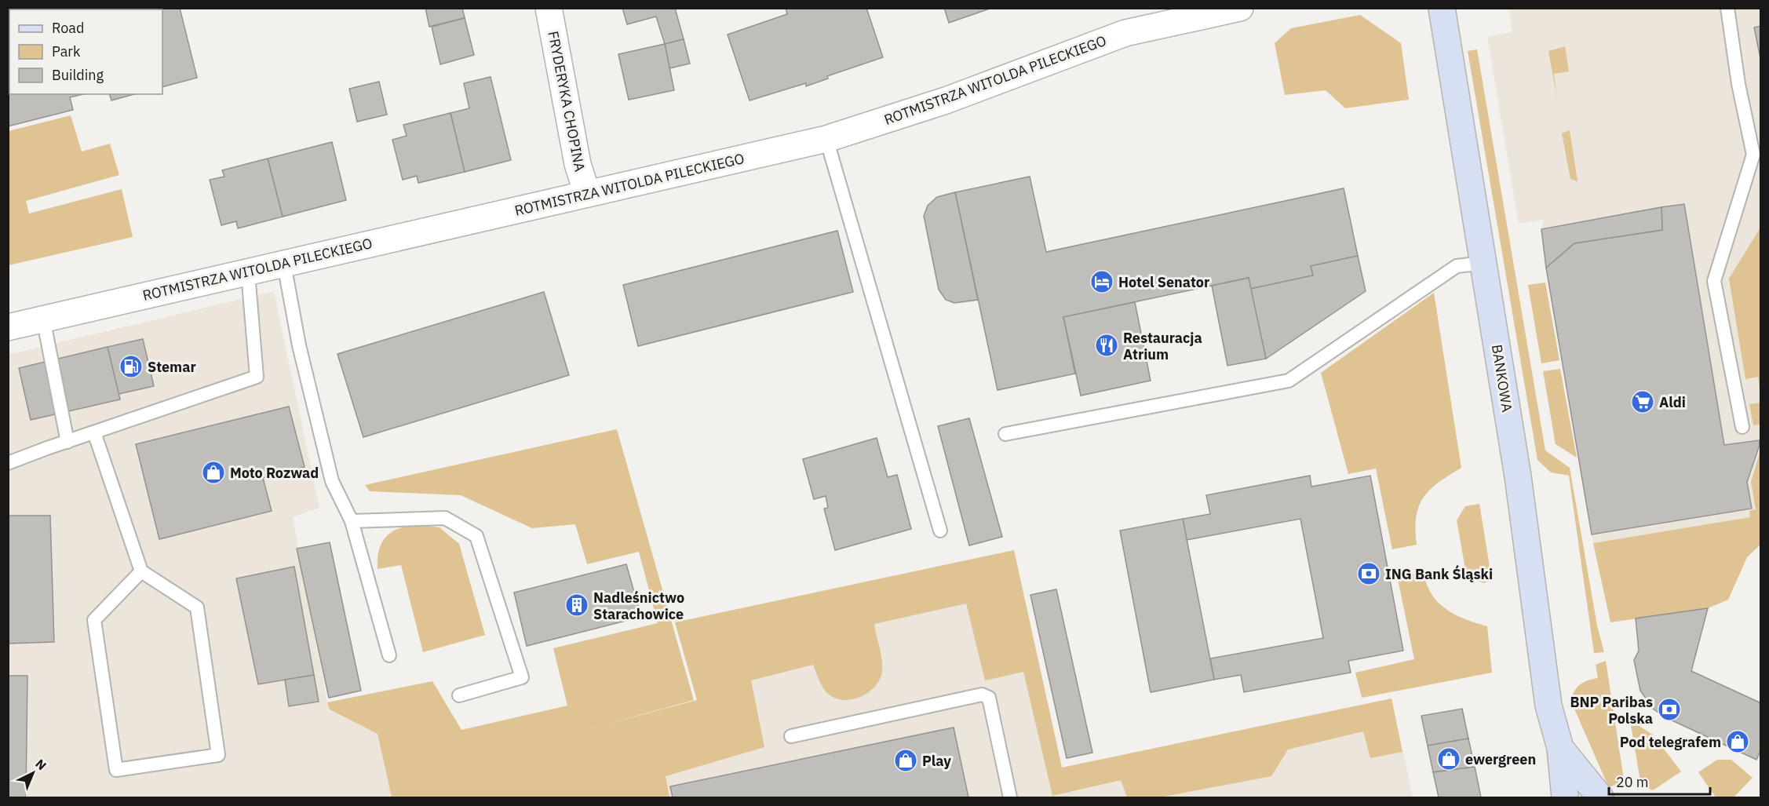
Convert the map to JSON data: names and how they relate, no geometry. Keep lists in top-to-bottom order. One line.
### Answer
{"streets":{"street":["ROTMISTRZA WITOLDA PILECKIEGO","FRYDERYKA CHOPINA","BANKOWA"]},"crossings":[["ROTMISTRZA WITOLDA PILECKIEGO","FRYDERYKA CHOPINA"]],"places":{"hotel":["Hotel Senator"],"restaurant":["Restauracja Atrium"],"fuel station":["Stemar"],"supermarket":["Aldi"],"shop":["Moto Rozwad","Pod telegrafem","ewergreen","Play"],"bank":["ING Bank Śląski","BNP Paribas Polska"],"building":["Nadleśnictwo Starachowice"]},"legend":["Road","Park","Building"],"scale_bar":"20 m","north":"top right"}
